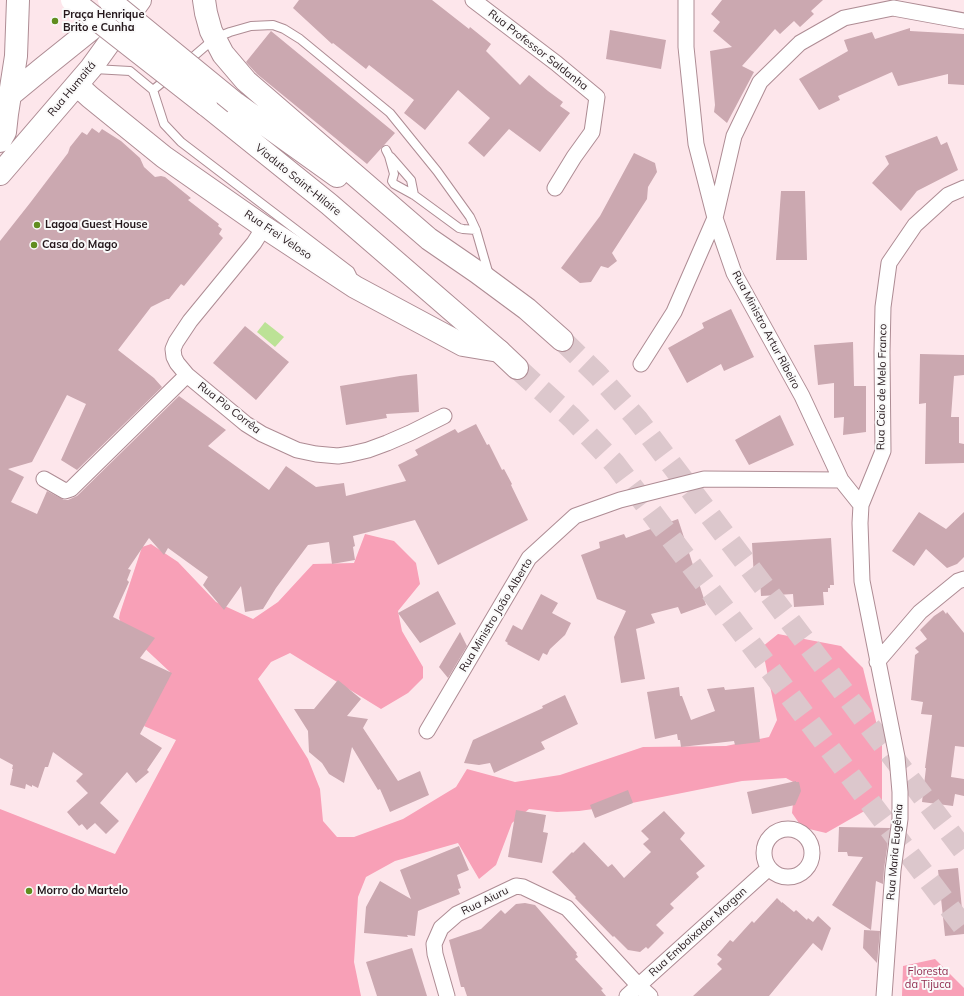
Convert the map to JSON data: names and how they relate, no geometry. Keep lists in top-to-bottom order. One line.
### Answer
{"streets":{"main road":["Rua Humaitá","Viaduto Saint-Hilaire","Rua Frei Veloso"],"street":["Rua Professor Saldanha","Rua Ministro Artur Ribeiro","Rua Caio de Melo Franco","Rua Pio Corrêa","Rua Ministro João Alberto","Rua Maria Eugênia","Rua Aiuru","Rua Embaixador Morgan"]},"crossings":[["Rua Humaitá","Viaduto Saint-Hilaire"],["Rua Humaitá","Rua Frei Veloso"],["Viaduto Saint-Hilaire","Rua Frei Veloso"],["Rua Frei Veloso","Rua Pio Corrêa"],["Rua Ministro Artur Ribeiro","Rua Caio de Melo Franco"],["Rua Ministro Artur Ribeiro","Rua Ministro João Alberto"],["Rua Caio de Melo Franco","Rua Maria Eugênia"],["Rua Aiuru","Rua Embaixador Morgan"]],"parks":["Floresta da Tijuca"],"places":["Praça Henrique Brito e Cunha","Lagoa Guest House","Casa do Mago","Morro do Martelo"]}
